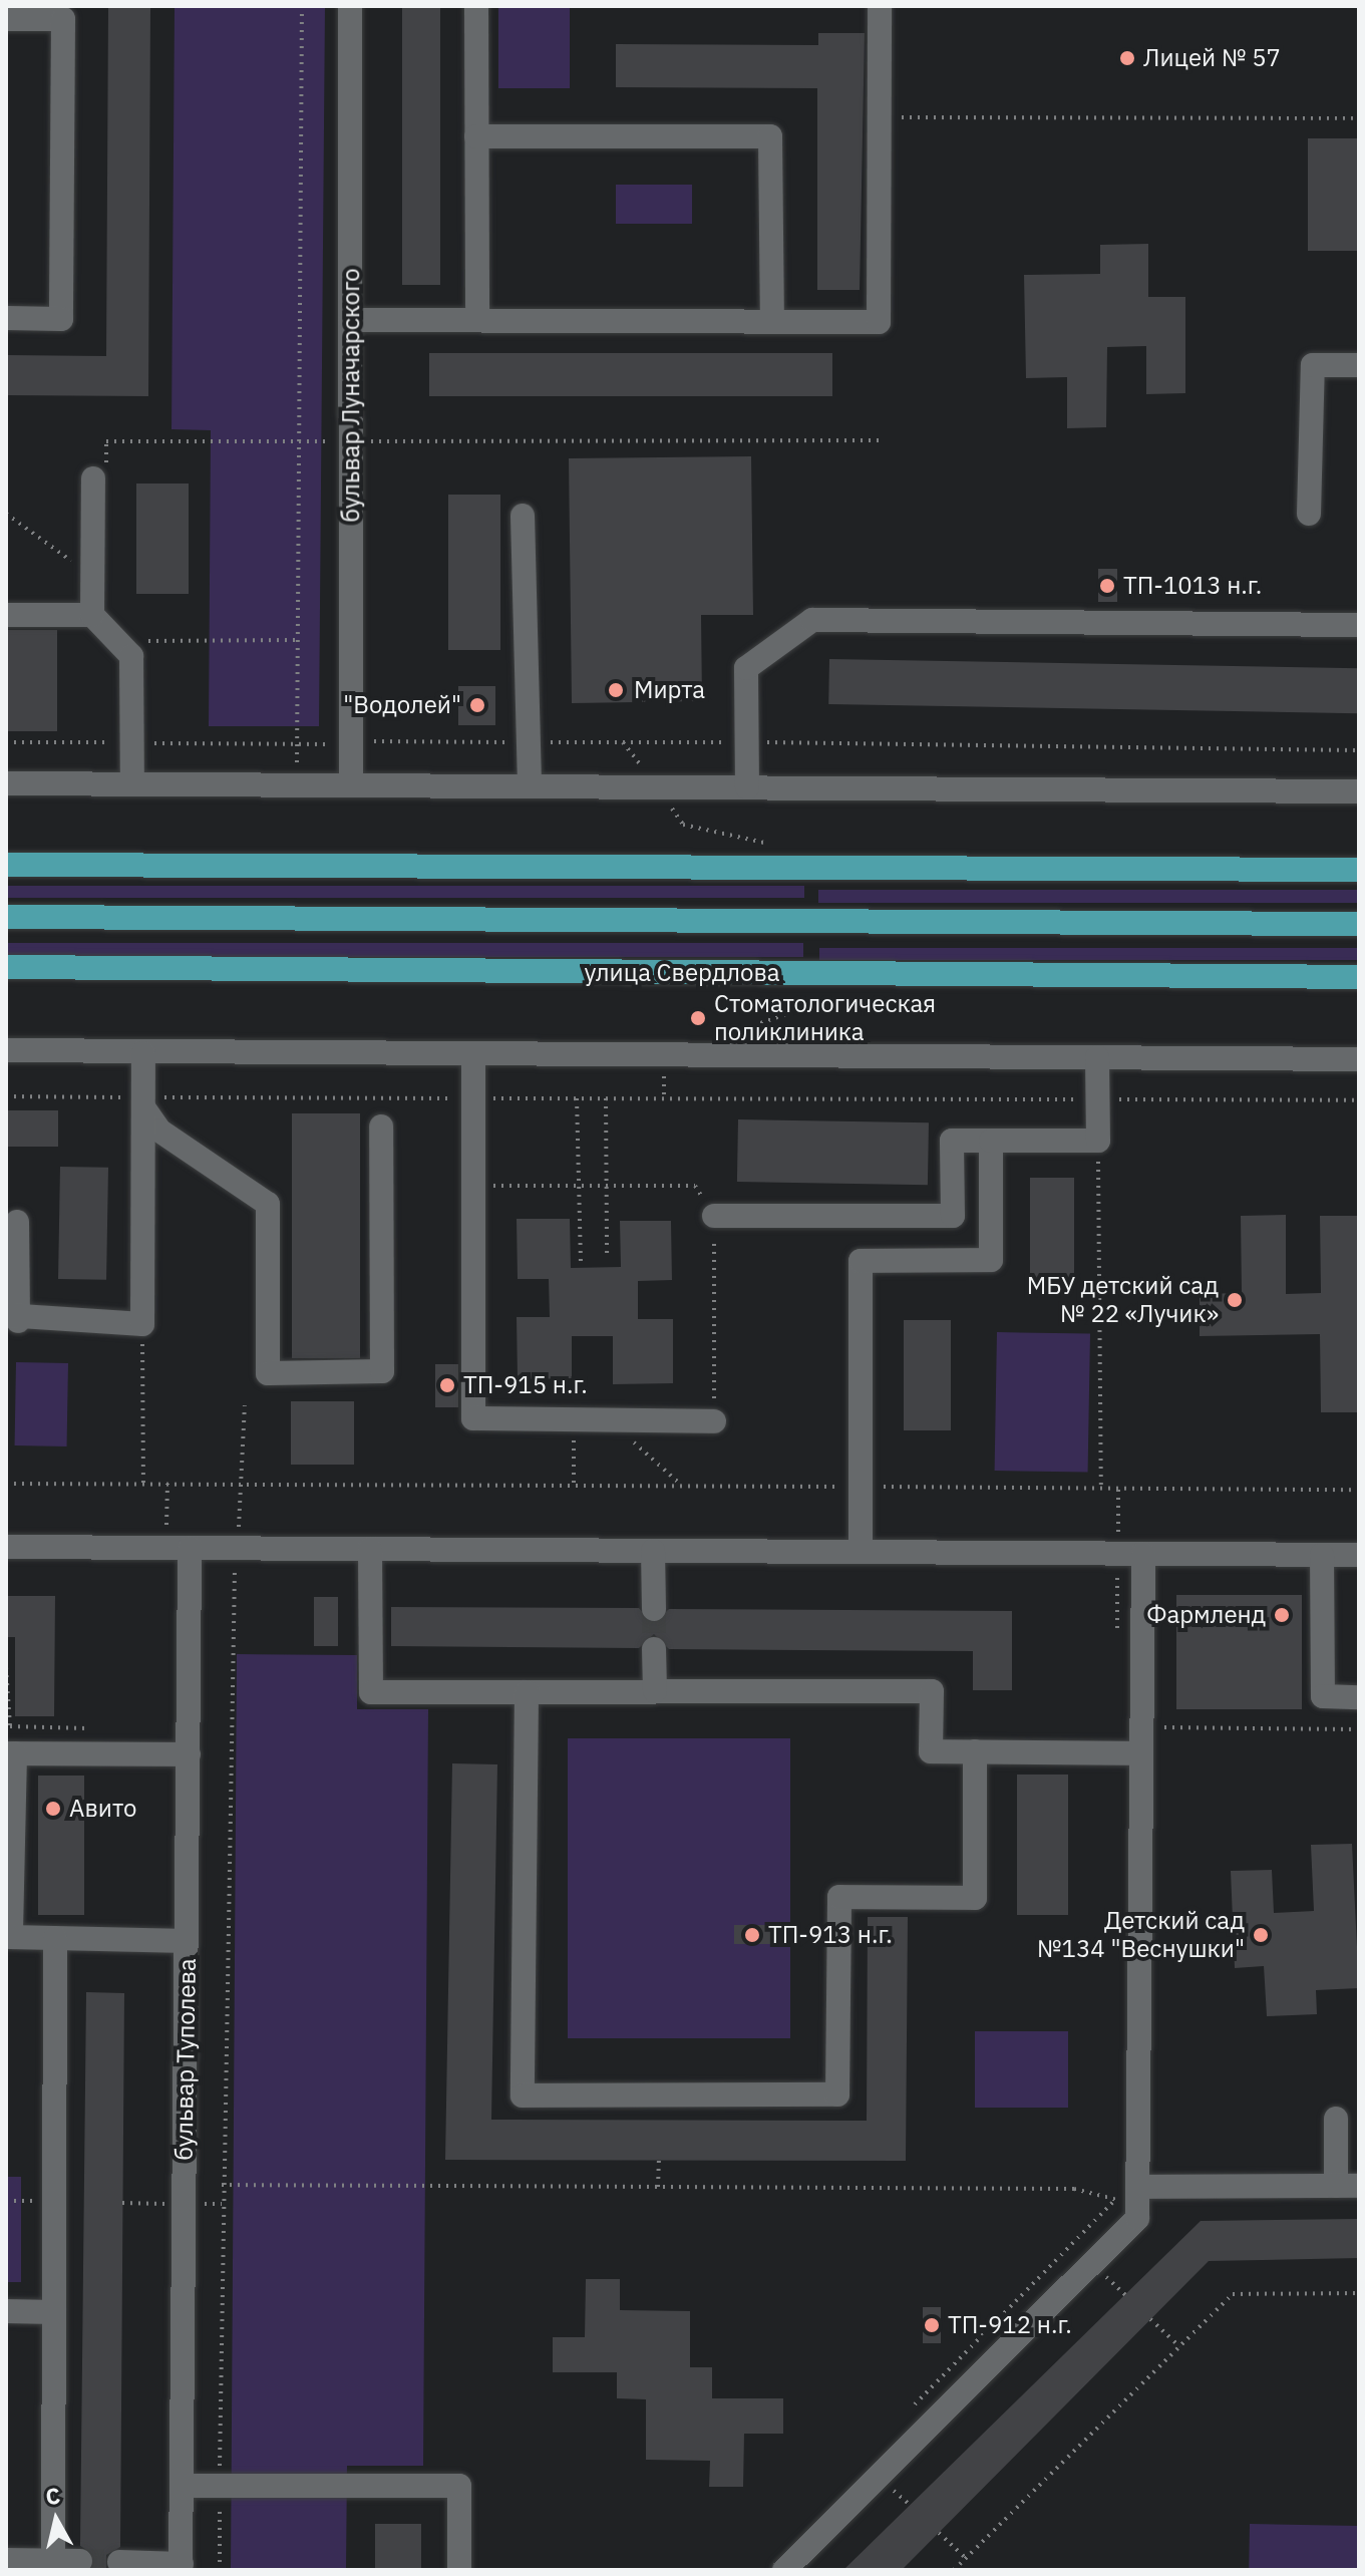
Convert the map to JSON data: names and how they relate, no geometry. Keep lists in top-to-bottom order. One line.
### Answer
{"streets":{"main road":["улица Свердлова"],"street":["бульвар Луначарского","бульвар Туполева"]},"places":["Лицей № 57","ТП-1013 н.г.","Мирта","\"Водолей\"","Стоматологическая поликлиника","МБУ детский сад № 22 «Лучик»","ТП-915 н.г.","Фармленд","Авито","ТП-913 н.г.","Детский сад №134 \"Веснушки\"","ТП-912 н.г."],"north":"top"}
